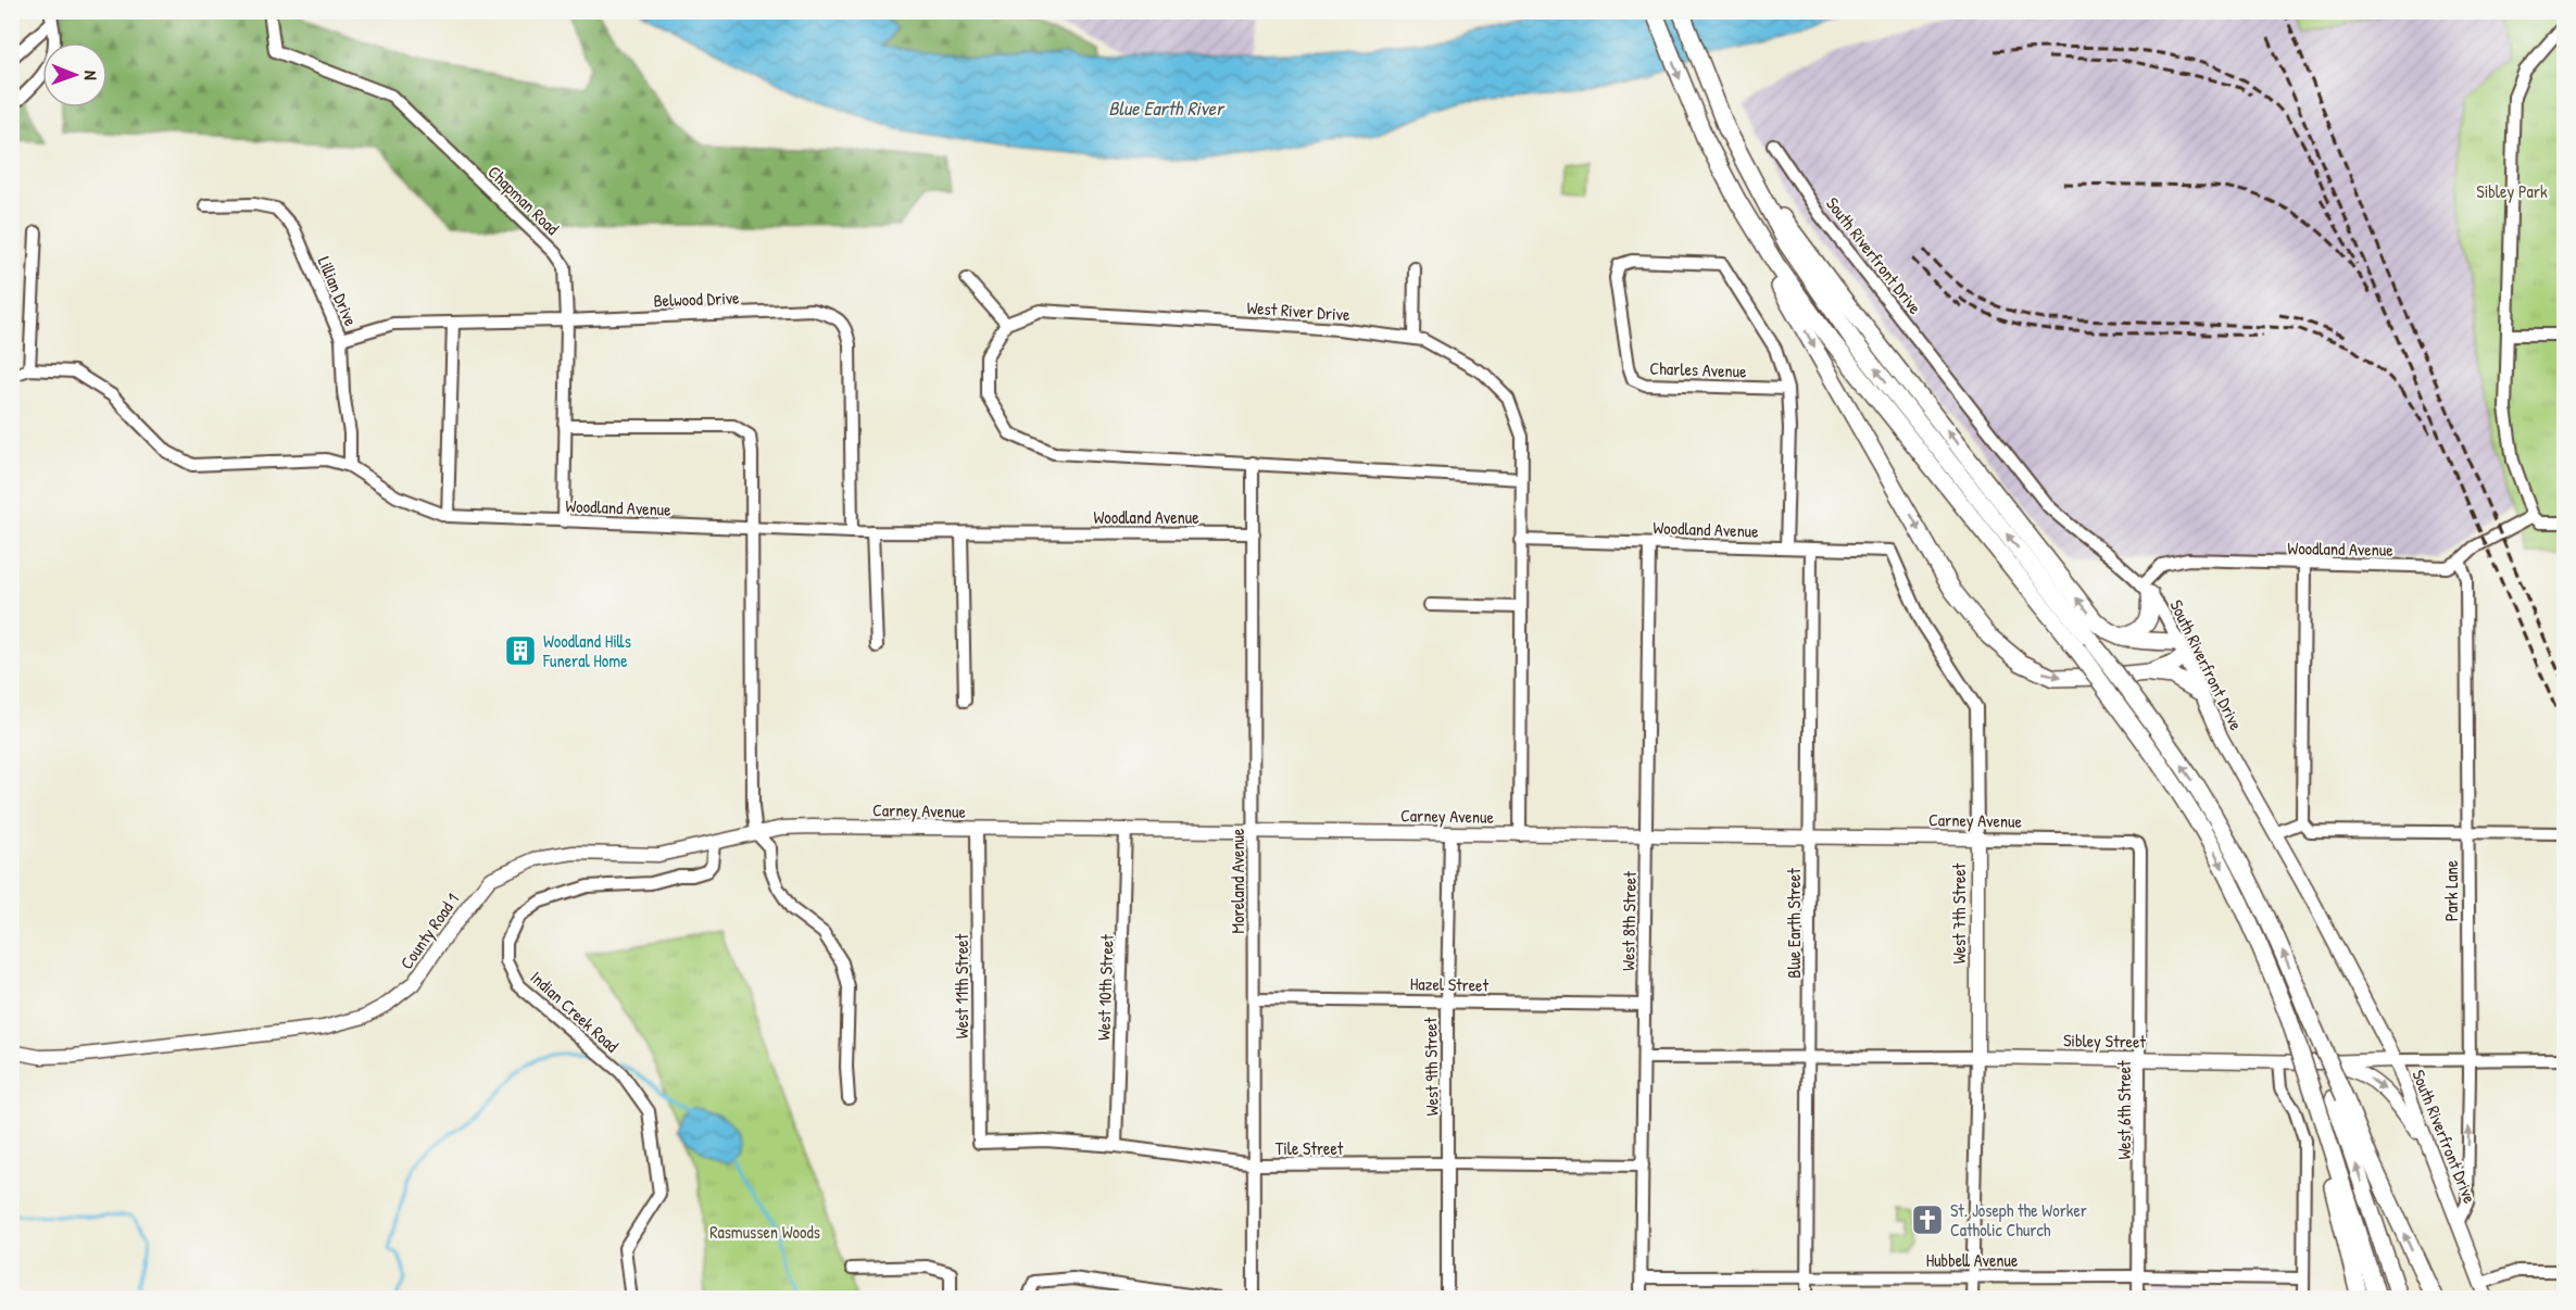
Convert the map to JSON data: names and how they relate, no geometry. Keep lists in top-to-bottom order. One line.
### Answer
{"streets":{"main road":["South Riverfront Drive","Carney Avenue","West 7th Street","County Road 1","Sibley Street"],"street":["Chapman Road","Lillian Drive","Belwood Drive","West River Drive","Charles Avenue","Woodland Avenue","Moreland Avenue","Park Lane","West 8th Street","Blue Earth Street","Hazel Street","West 11th Street","West 10th Street","Indian Creek Road","West 9th Street","West 6th Street","Tile Street","Hubbell Avenue"]},"crossings":[["Chapman Road","Belwood Drive"],["Chapman Road","Woodland Avenue"],["South Riverfront Drive","Woodland Avenue"],["South Riverfront Drive","Park Lane"],["South Riverfront Drive","Sibley Street"],["Lillian Drive","Belwood Drive"],["Lillian Drive","Woodland Avenue"],["Belwood Drive","Woodland Avenue"],["West River Drive","Woodland Avenue"],["West River Drive","Carney Avenue"],["Woodland Avenue","Moreland Avenue"],["Woodland Avenue","Park Lane"],["Woodland Avenue","West 7th Street"],["Woodland Avenue","West 8th Street"],["Woodland Avenue","Blue Earth Street"],["Carney Avenue","Moreland Avenue"],["Carney Avenue","West 7th Street"],["Carney Avenue","West 8th Street"],["Carney Avenue","Blue Earth Street"],["Carney Avenue","County Road 1"],["Carney Avenue","West 11th Street"],["Carney Avenue","West 10th Street"],["Carney Avenue","West 9th Street"],["Carney Avenue","West 6th Street"],["Moreland Avenue","Hazel Street"],["Moreland Avenue","Tile Street"],["Park Lane","Sibley Street"],["West 7th Street","Sibley Street"],["West 7th Street","Hubbell Avenue"],["West 8th Street","Hazel Street"],["West 8th Street","Sibley Street"],["West 8th Street","Tile Street"],["West 8th Street","Hubbell Avenue"],["Blue Earth Street","Sibley Street"],["Blue Earth Street","Hubbell Avenue"],["County Road 1","Indian Creek Road"],["Hazel Street","West 9th Street"],["West 11th Street","Tile Street"],["West 10th Street","Tile Street"],["Sibley Street","West 6th Street"],["West 9th Street","Tile Street"],["West 6th Street","Hubbell Avenue"]],"water":["Blue Earth River"],"parks":["Sibley Park","Rasmussen Woods"],"places":{"building":["Woodland Hills Funeral Home"],"church":["St. Joseph the Worker Catholic Church"]},"north":"right"}
